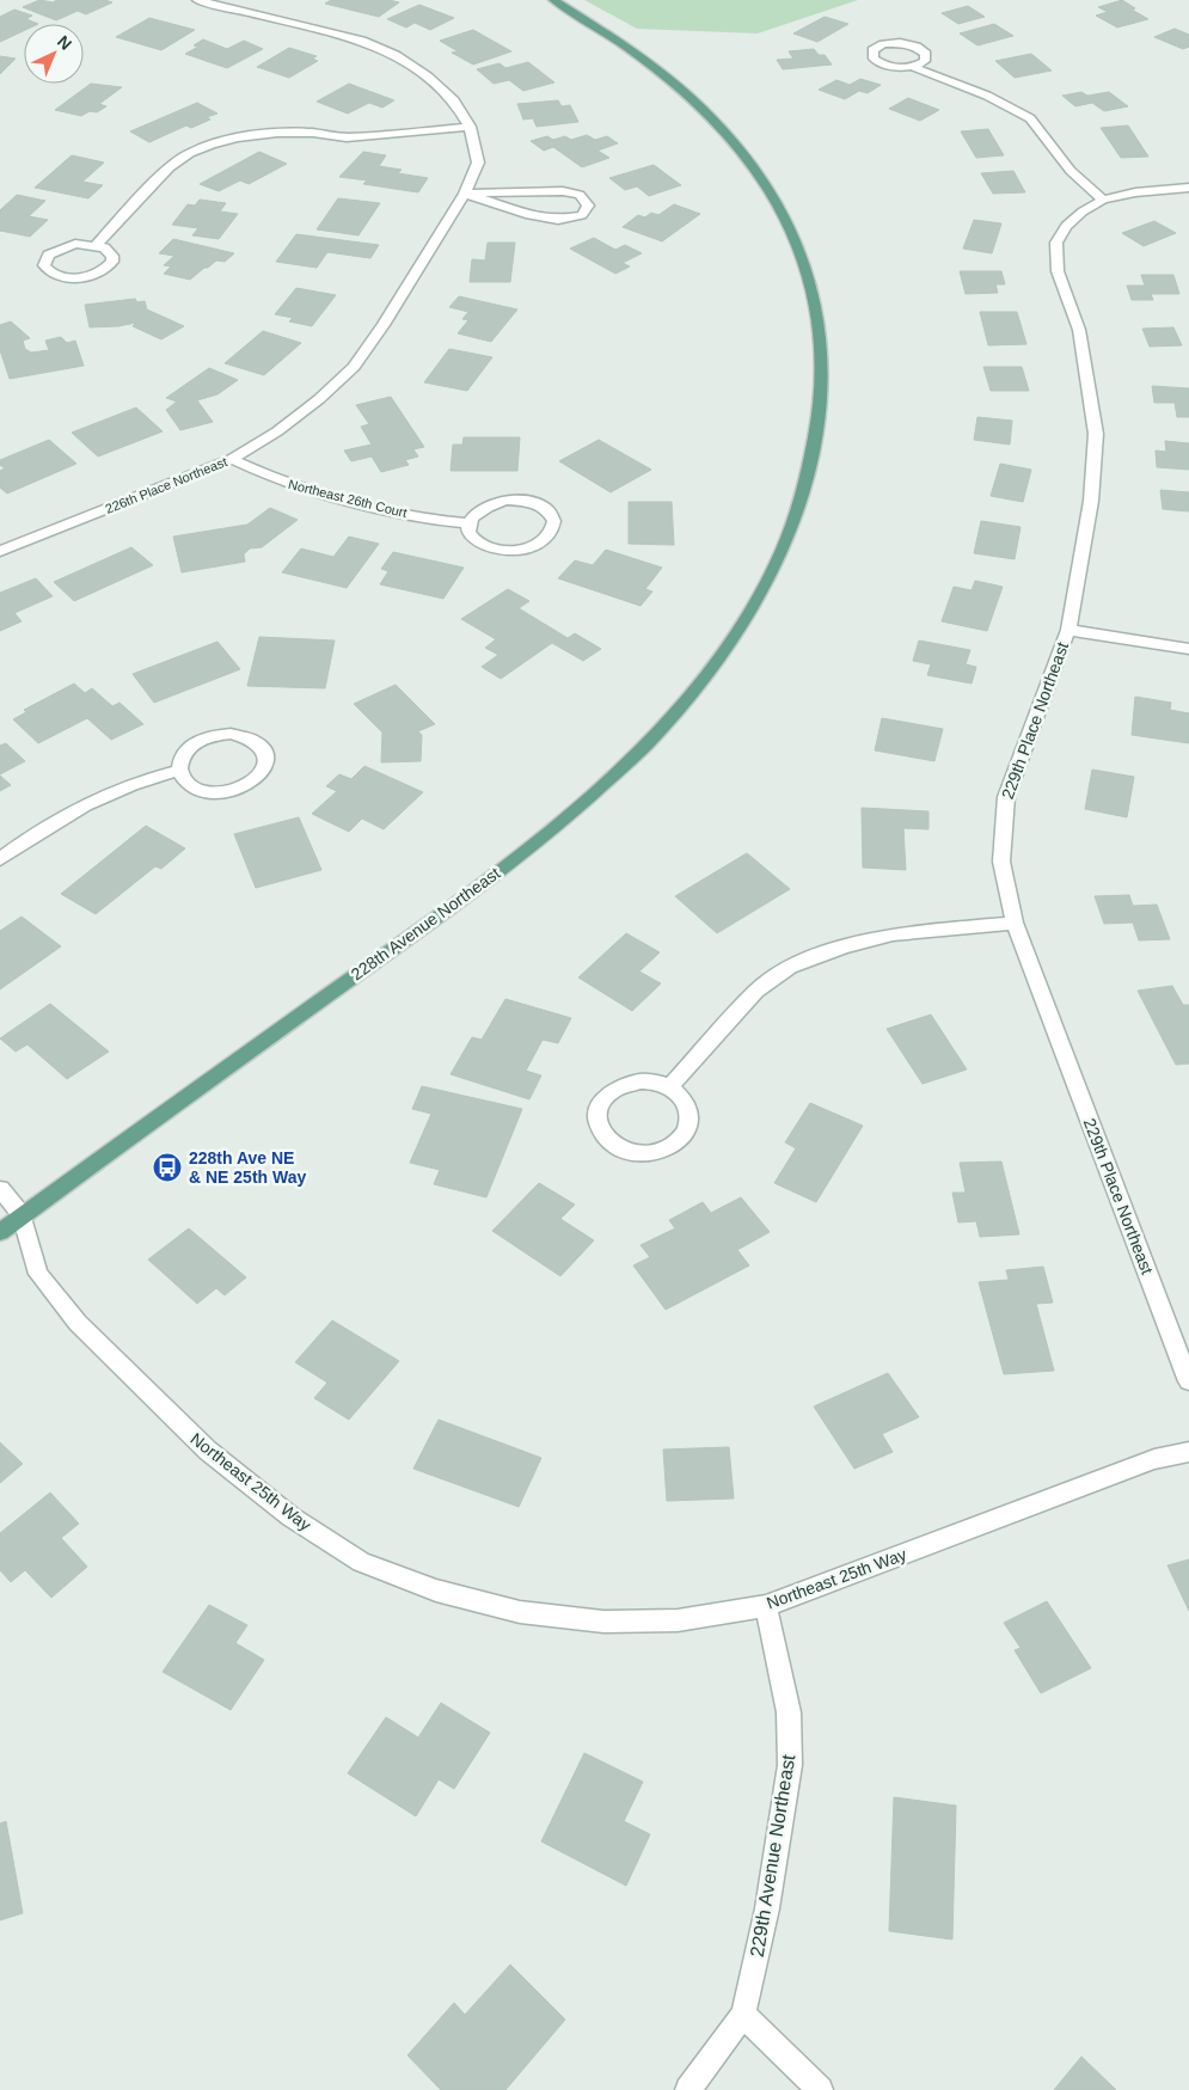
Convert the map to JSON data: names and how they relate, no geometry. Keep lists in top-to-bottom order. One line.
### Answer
{"streets":{"main road":["228th Avenue Northeast"],"street":["226th Place Northeast","Northeast 26th Court","229th Place Northeast","Northeast 25th Way","229th Avenue Northeast"]},"crossings":[["226th Place Northeast","Northeast 26th Court"],["228th Avenue Northeast","Northeast 25th Way"],["Northeast 25th Way","229th Avenue Northeast"]],"places":{"bus stop":["228th Ave NE & NE 25th Way"]},"north":"top right"}
